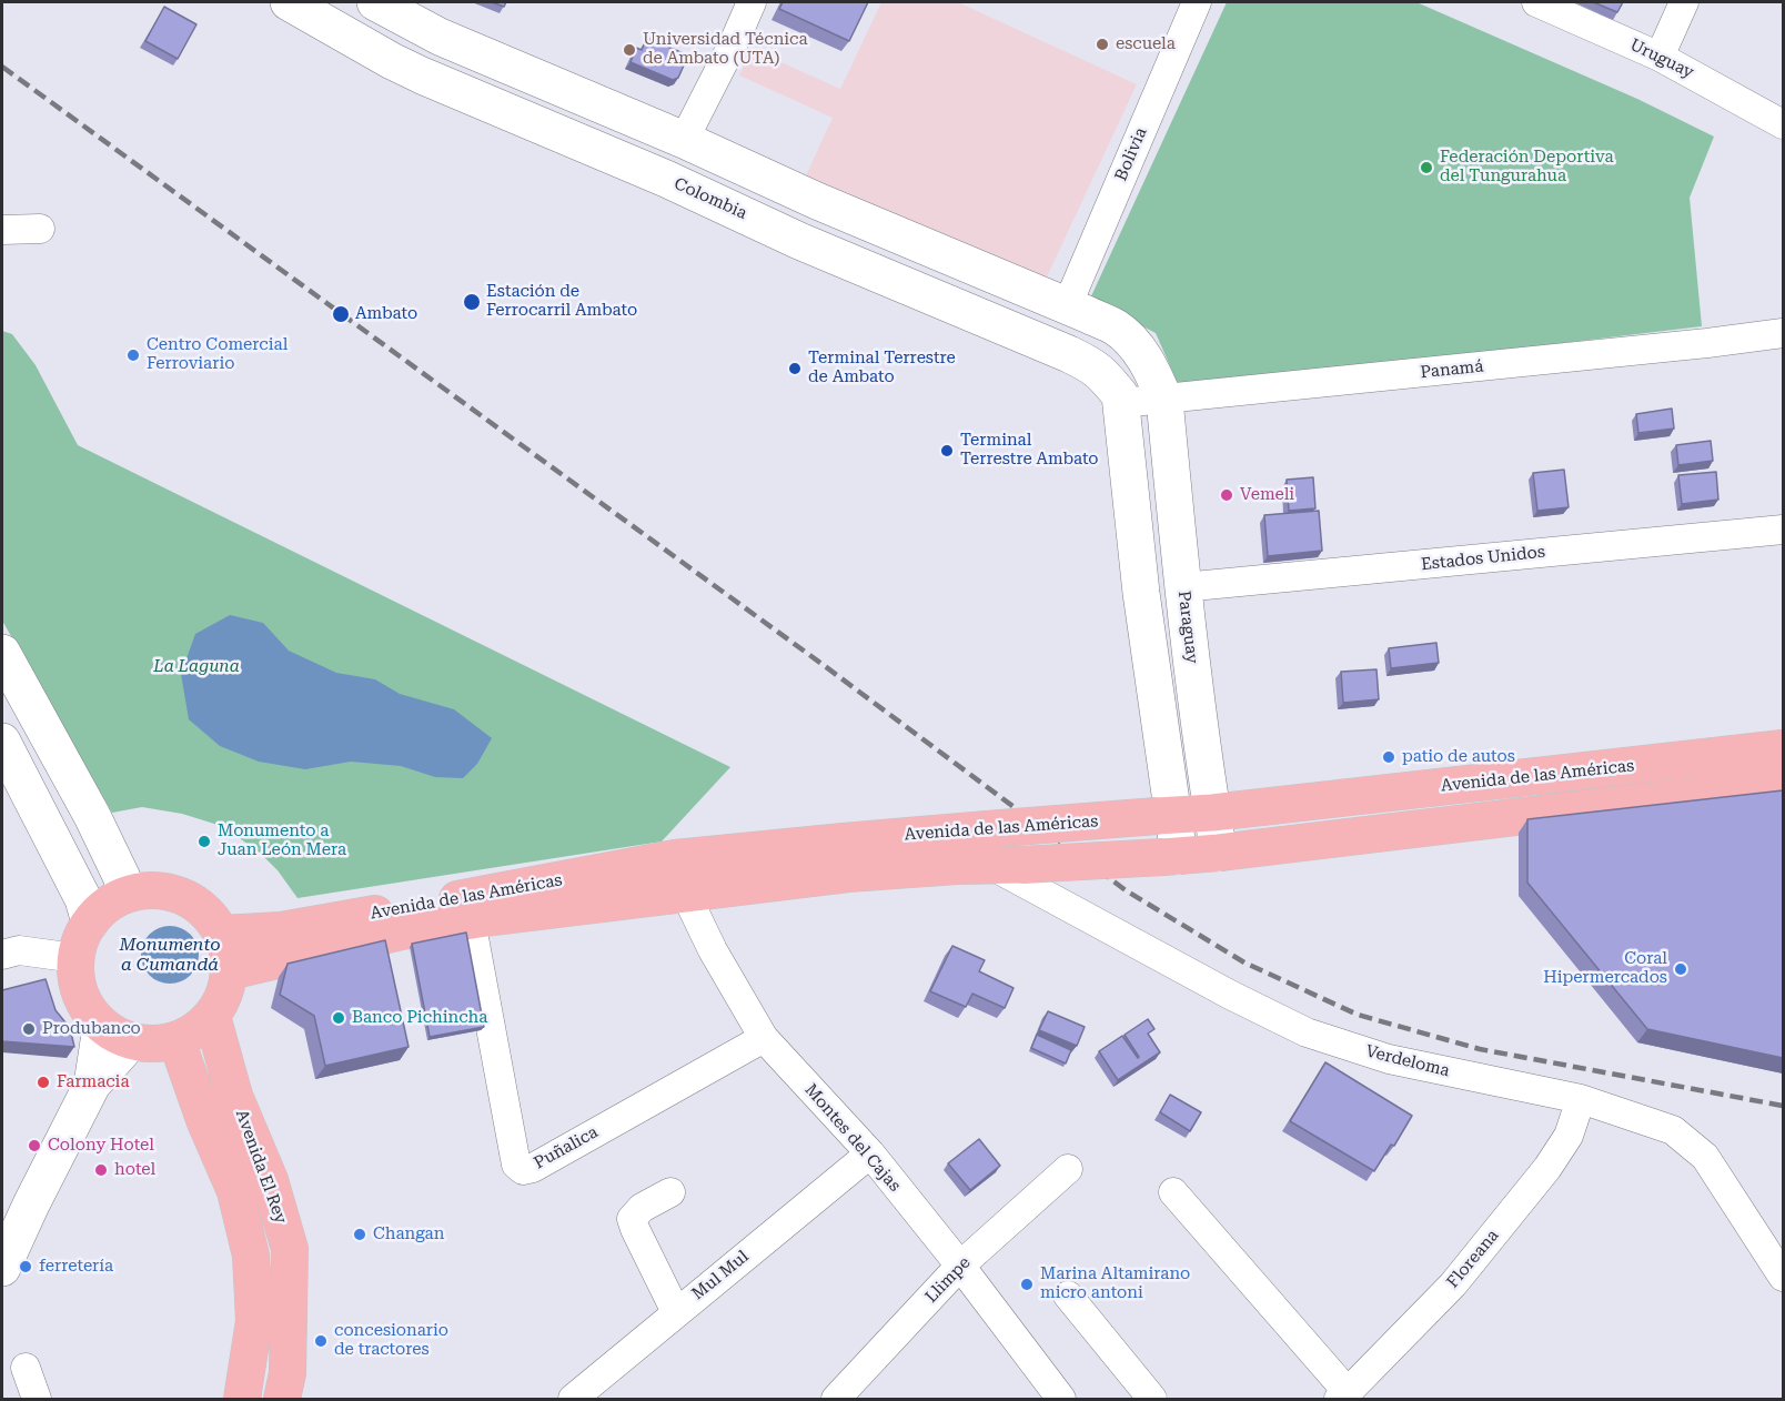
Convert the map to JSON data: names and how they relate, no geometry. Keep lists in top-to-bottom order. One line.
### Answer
{"streets":{"main road":["Colombia","Paraguay","Avenida de las Américas","Avenida El Rey"],"street":["Uruguay","Bolivia","Panamá","Estados Unidos","Verdeloma","Montes del Cajas","Puñalica","Floreana","Mul Mul","Llimpe"]},"crossings":[["Colombia","Panamá"],["Panamá","Paraguay"],["Estados Unidos","Paraguay"],["Paraguay","Avenida de las Américas"],["Avenida de las Américas","Verdeloma"],["Avenida de las Américas","Montes del Cajas"],["Avenida de las Américas","Puñalica"],["Avenida de las Américas","Avenida El Rey"],["Verdeloma","Floreana"],["Montes del Cajas","Puñalica"],["Montes del Cajas","Mul Mul"],["Montes del Cajas","Llimpe"]],"water":["Monumento a Cumandá"],"parks":["La Laguna"],"places":["escuela","Universidad Técnica de Ambato (UTA)","Federación Deportiva del Tungurahua","Estación de Ferrocarril Ambato","Ambato","Centro Comercial Ferroviario","Terminal Terrestre de Ambato","Terminal Terrestre Ambato","Vemeli","patio de autos","Monumento a Juan León Mera","Coral Hipermercados","Banco Pichincha","Produbanco","Farmacia","Colony Hotel","hotel","Changan","ferretería","Marina Altamirano micro antoni","concesionario de tractores"]}
